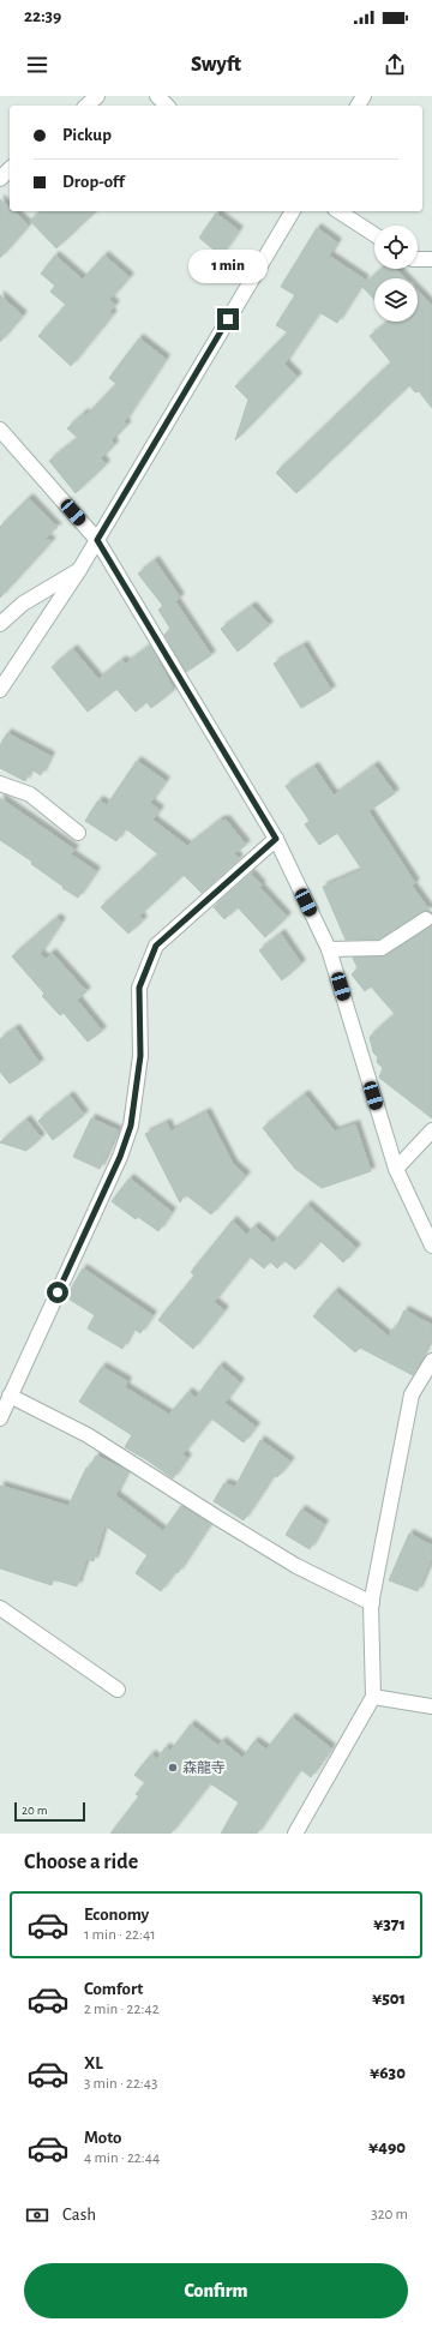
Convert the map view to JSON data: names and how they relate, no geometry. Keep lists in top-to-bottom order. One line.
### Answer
{"places":["森龍寺"],"scale_bar":"20 m","page":{"status":"22:39","header":"Swyft","banner":["Pickup","Drop-off"],"bubble":"1 min","scale":"20 m","heading":"Choose a ride","list":[{"name":"Economy","note":"1 min · 22:41","value":"¥371"},{"name":"Comfort","note":"2 min · 22:42","value":"¥501"},{"name":"XL","note":"3 min · 22:43","value":"¥630"},{"name":"Moto","note":"4 min · 22:44","value":"¥490"}],"pay":["Cash","320 m"],"buttons":"Confirm"}}
